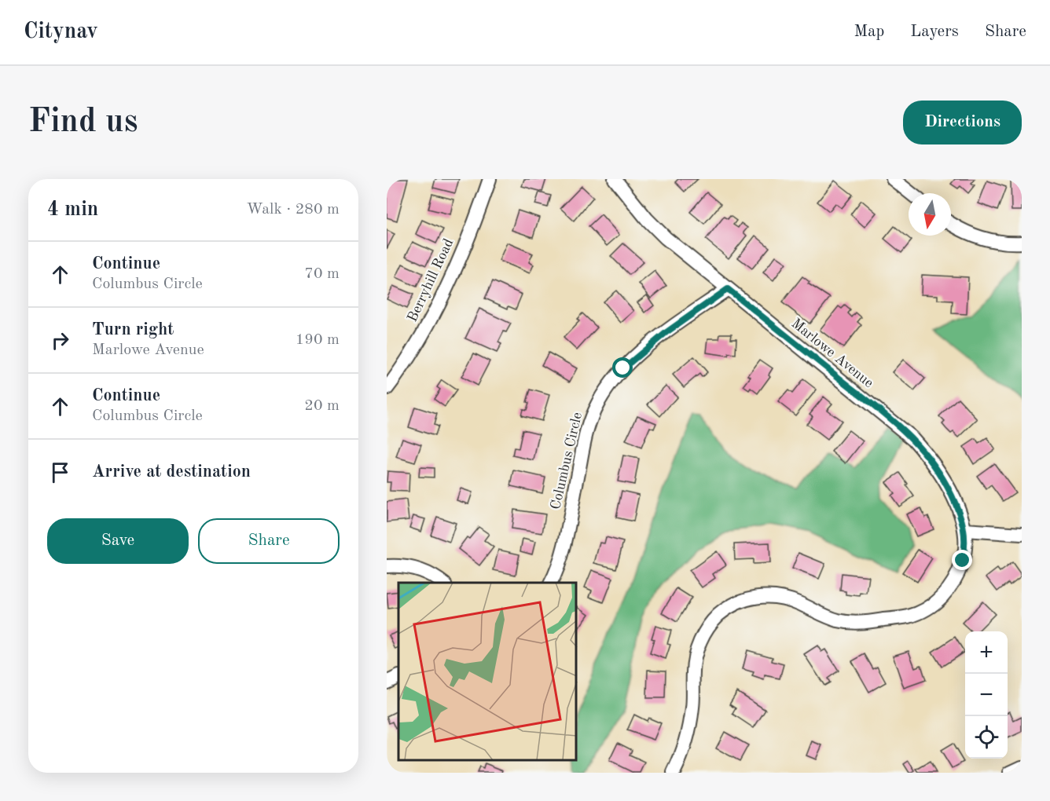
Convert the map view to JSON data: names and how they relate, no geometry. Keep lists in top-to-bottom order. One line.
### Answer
{"streets":{"street":["Berryhill Road","Marlowe Avenue","Columbus Circle"]},"crossings":[["Marlowe Avenue","Columbus Circle"]],"north":"bottom","page":{"header":"Citynav","nav":["Map","Layers","Share"],"buttons":["Directions",["Save","Share"]],"title":"Find us","heading":["4 min","Walk · 280 m"],"list":[["Continue","Columbus Circle","70 m"],["Turn right","Marlowe Avenue","190 m"],["Continue","Columbus Circle","20 m"],"Arrive at destination"],"map_buttons":["+","−"]}}
